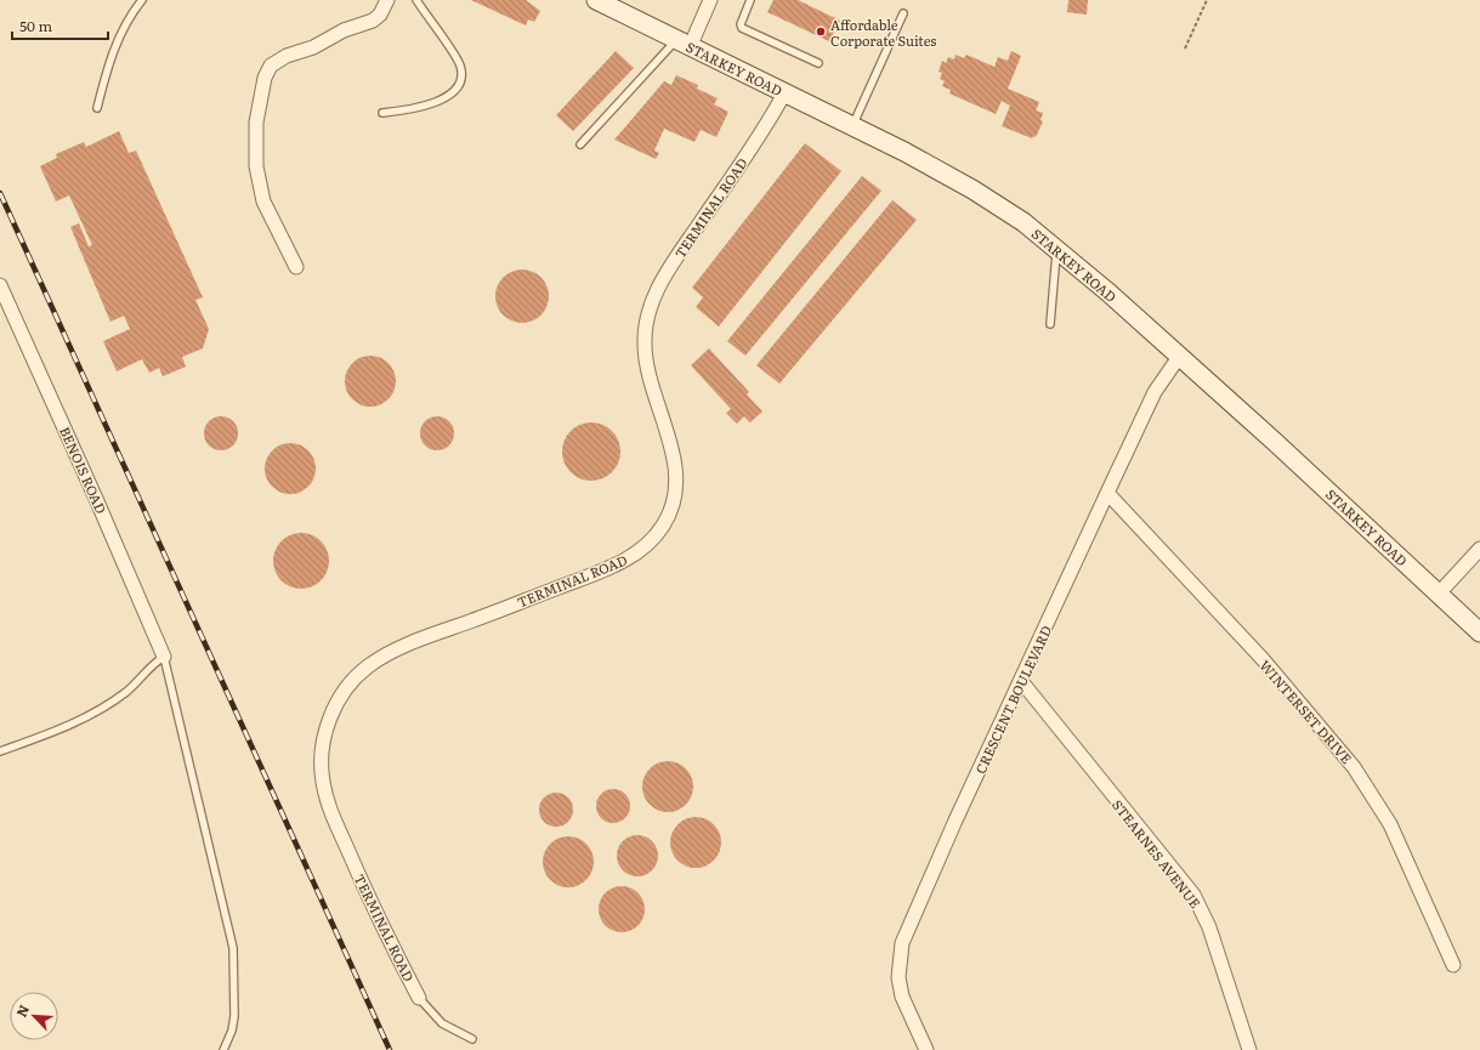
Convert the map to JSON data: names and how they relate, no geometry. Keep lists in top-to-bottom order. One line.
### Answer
{"streets":{"main road":["STARKEY ROAD"],"street":["TERMINAL ROAD","BENOIS ROAD","CRESCENT BOULEVARD","WINTERSET DRIVE","STEARNES AVENUE"]},"crossings":[["STARKEY ROAD","TERMINAL ROAD"],["STARKEY ROAD","CRESCENT BOULEVARD"],["CRESCENT BOULEVARD","WINTERSET DRIVE"],["CRESCENT BOULEVARD","STEARNES AVENUE"]],"places":["Affordable Corporate Suites"],"scale_bar":"50 m","north":"top left"}
